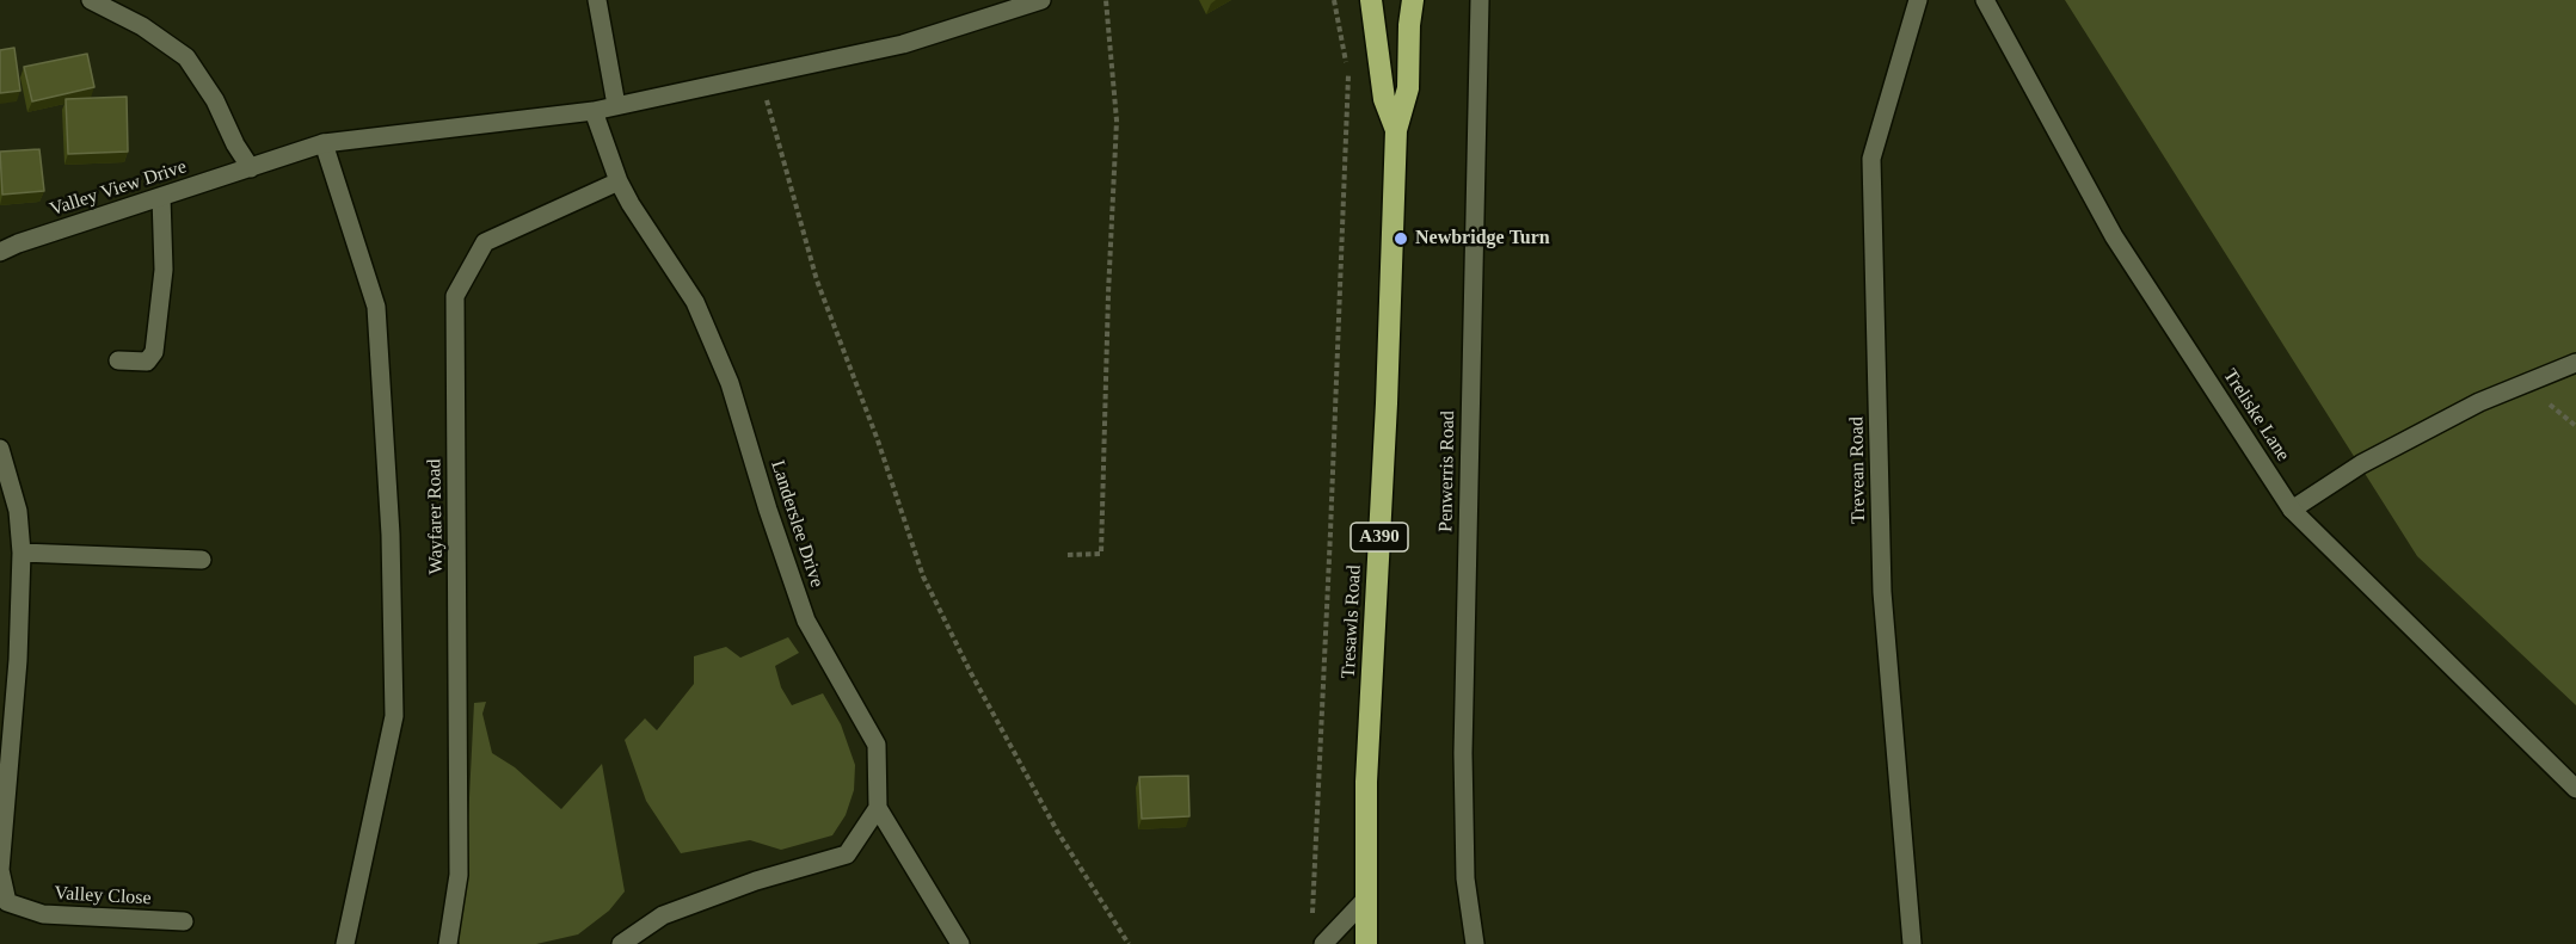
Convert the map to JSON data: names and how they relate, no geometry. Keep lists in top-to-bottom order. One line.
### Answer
{"streets":{"highway":["A390","Tresawls Road"],"street":["Valley View Drive","Treliske Lane","Trevean Road","Penwerris Road","Wayfarer Road","Landerslee Drive","Valley Close"]},"crossings":[["Valley View Drive","Landerslee Drive"],["Wayfarer Road","Landerslee Drive"]],"places":["Newbridge Turn"]}
